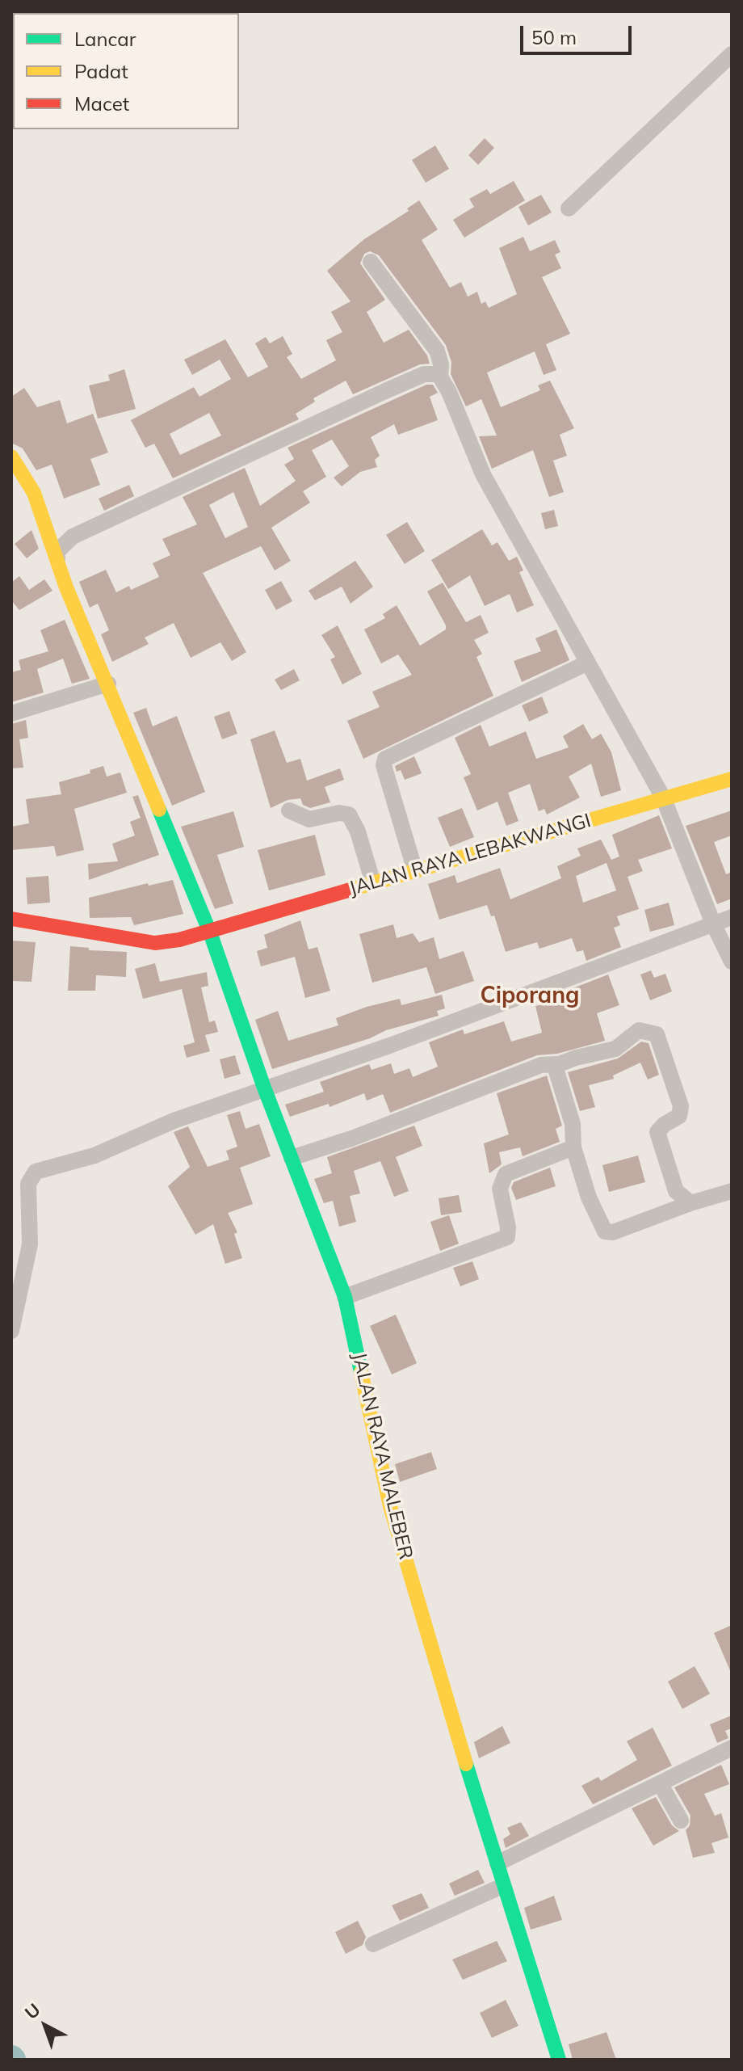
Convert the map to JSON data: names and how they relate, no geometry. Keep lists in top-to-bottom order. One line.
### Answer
{"streets":{"street":["JALAN RAYA LEBAKWANGI","JALAN RAYA MALEBER"]},"crossings":[["JALAN RAYA LEBAKWANGI","JALAN RAYA MALEBER"]],"districts":["Ciporang"],"legend":["Lancar","Padat","Macet"],"scale_bar":"50 m","north":"top left"}
